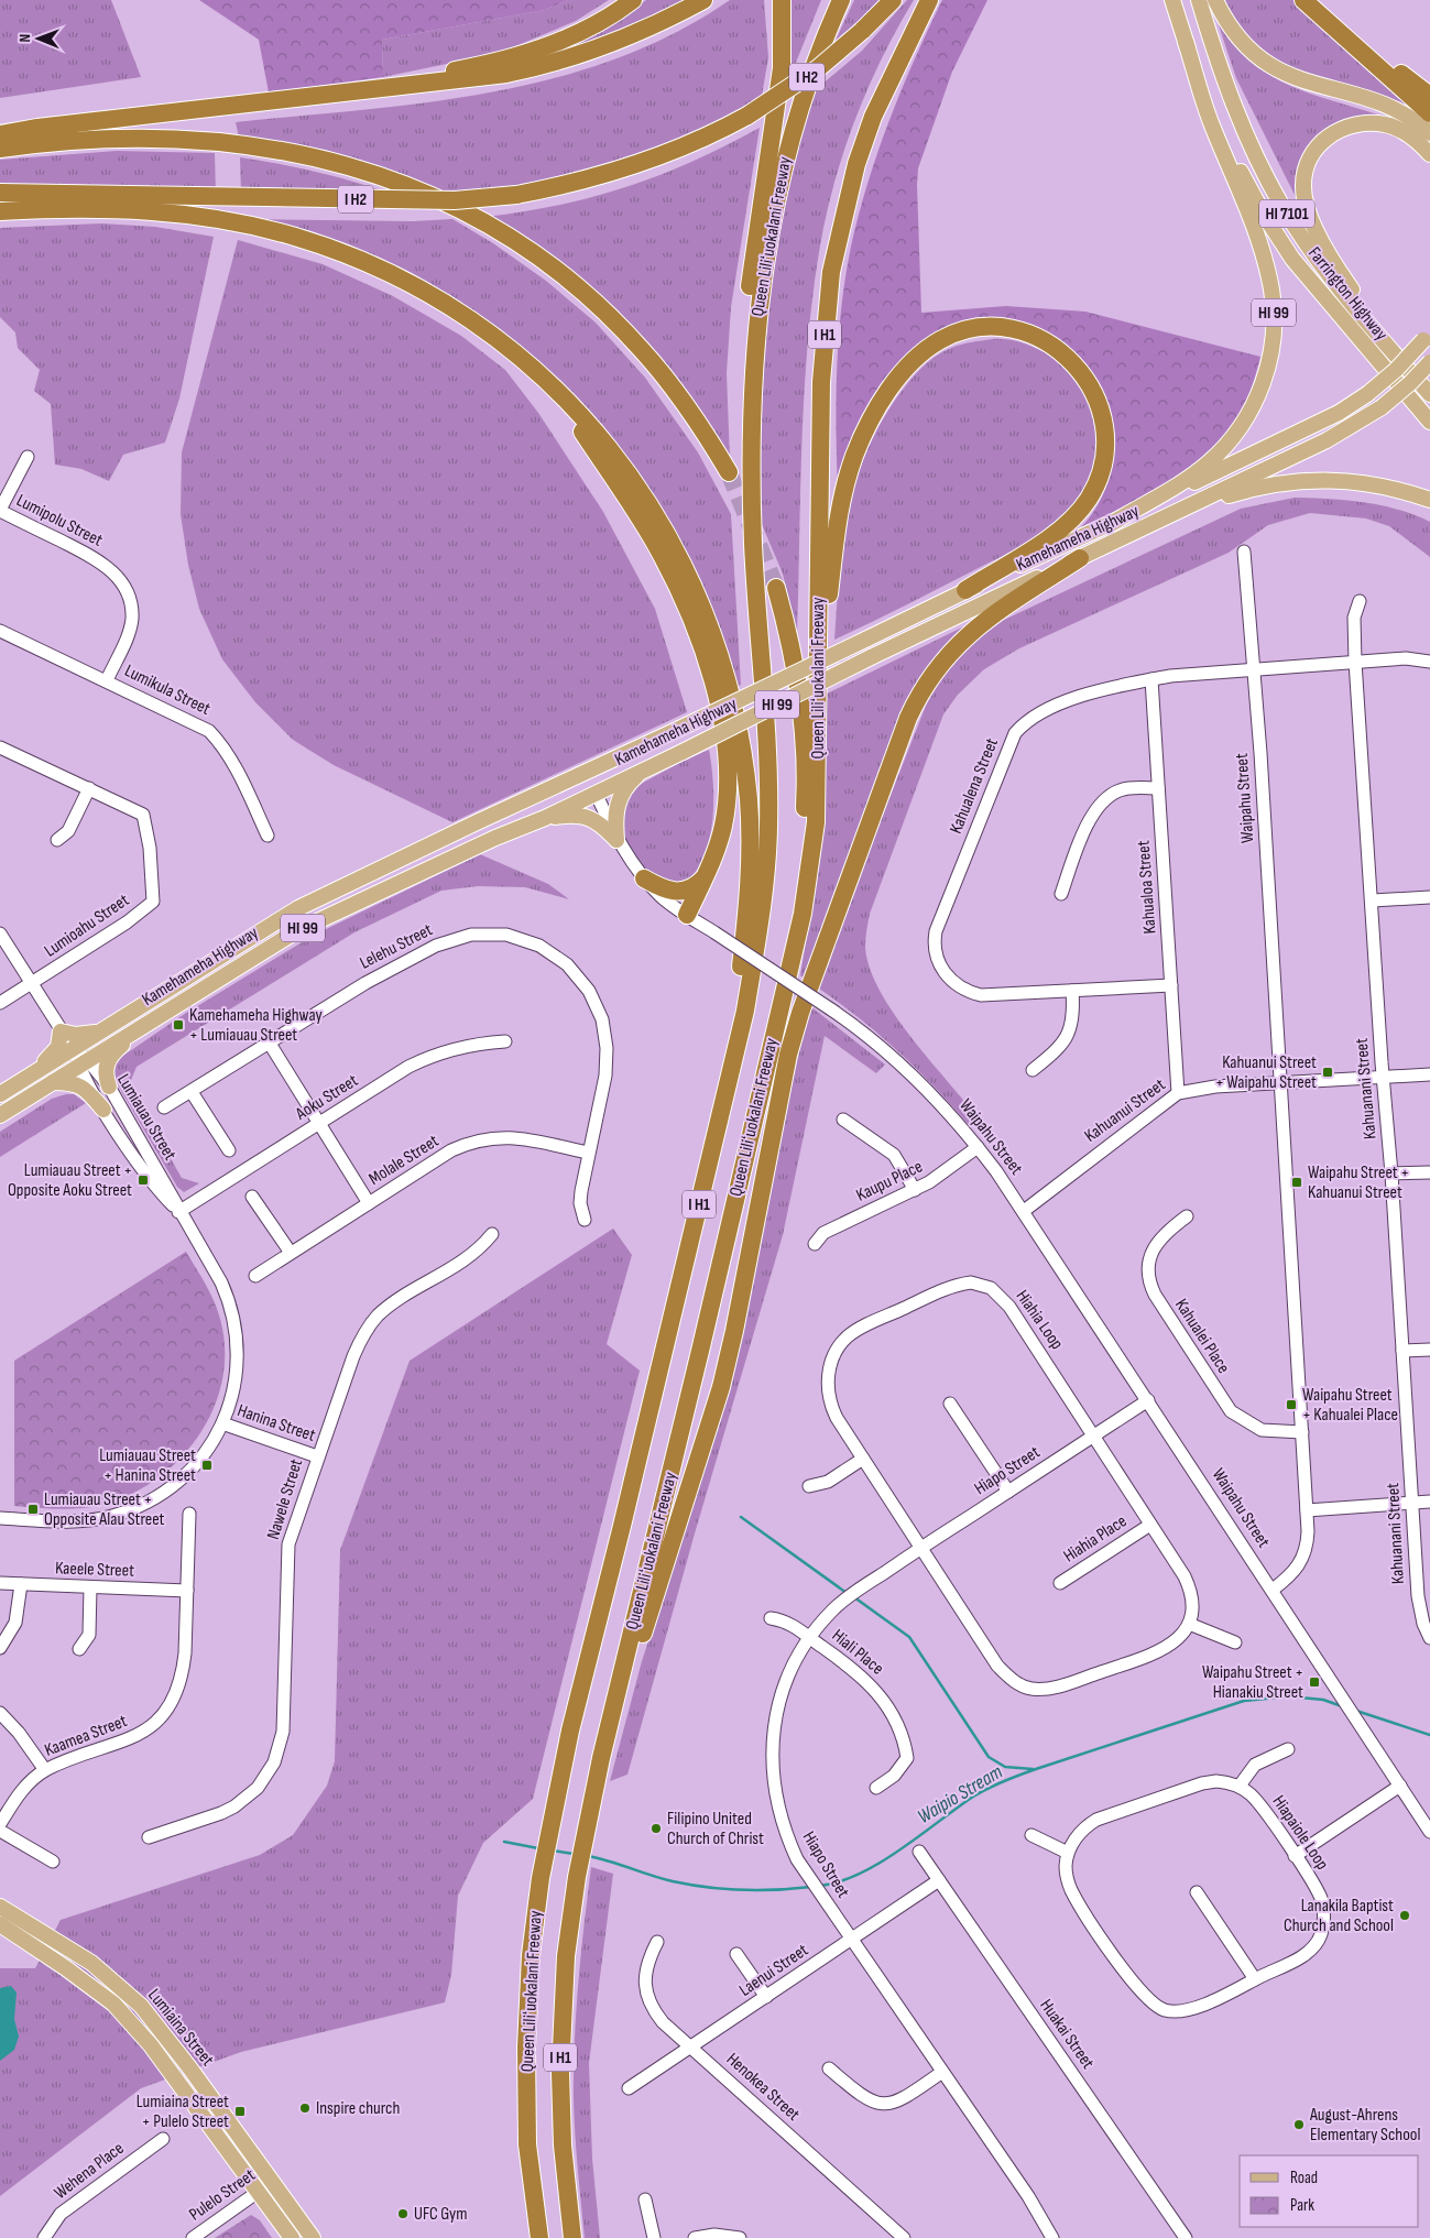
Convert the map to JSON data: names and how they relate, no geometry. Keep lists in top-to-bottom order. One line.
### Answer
{"streets":{"highway":["I H2","Queen Liliʻuokalani Freeway","I H1"],"main road":["HI 7101","Farrington Highway","HI 99","Kamehameha Highway","Lumiaina Street"],"street":["Lumipolu Street","Lumikula Street","Kahualena Street","Waipahu Street","Kahualoa Street","Lumioahu Street","Lelehu Street","Kahuanani Street","Aoku Street","Kahuanui Street","Lumiauau Street","Molale Street","Kaupu Place","Hiahia Loop","Kahualei Place","Hanina Street","Hiapo Street","Nawele Street","Hiahia Place","Kaeele Street","Hiali Place","Kaamea Street","Hiapaiole Loop","Laenui Street","Huakai Street","Henokea Street","Wehena Place","Pulelo Street"]},"crossings":[["Farrington Highway","HI 99"],["HI 99","Kamehameha Highway"],["Lumipolu Street","Lumikula Street"],["Kamehameha Highway","Waipahu Street"],["Kamehameha Highway","Lumiauau Street"],["Kahualena Street","Waipahu Street"],["Kahualena Street","Kahualoa Street"],["Kahualena Street","Kahuanani Street"],["Waipahu Street","Kahuanui Street"],["Waipahu Street","Kaupu Place"],["Waipahu Street","Kahualei Place"],["Waipahu Street","Hiapo Street"],["Kahualoa Street","Kahuanui Street"],["Lumioahu Street","Lumiauau Street"],["Lelehu Street","Molale Street"],["Kahuanani Street","Kahuanui Street"],["Aoku Street","Lumiauau Street"],["Lumiauau Street","Hanina Street"],["Hiahia Loop","Hiapo Street"],["Hiahia Loop","Hiahia Place"],["Hanina Street","Nawele Street"],["Hiapo Street","Hiali Place"],["Hiapo Street","Laenui Street"],["Kaeele Street","Kaamea Street"],["Laenui Street","Huakai Street"],["Laenui Street","Henokea Street"],["Lumiaina Street","Pulelo Street"]],"water":["Waipio Stream"],"places":{"transit":["Kamehameha Highway + Lumiauau Street","Kahuanui Street + Waipahu Street","Lumiauau Street + Opposite Aoku Street","Waipahu Street + Kahuanui Street","Waipahu Street + Kahualei Place","Lumiauau Street + Hanina Street","Lumiauau Street + Opposite Alau Street","Waipahu Street + Hianakiu Street","Lumiaina Street + Pulelo Street"],"other":["Filipino United Church of Christ","Lanakila Baptist Church and School","Inspire church","August-Ahrens Elementary School","UFC Gym"]},"legend":["Road","Park"],"north":"left"}
